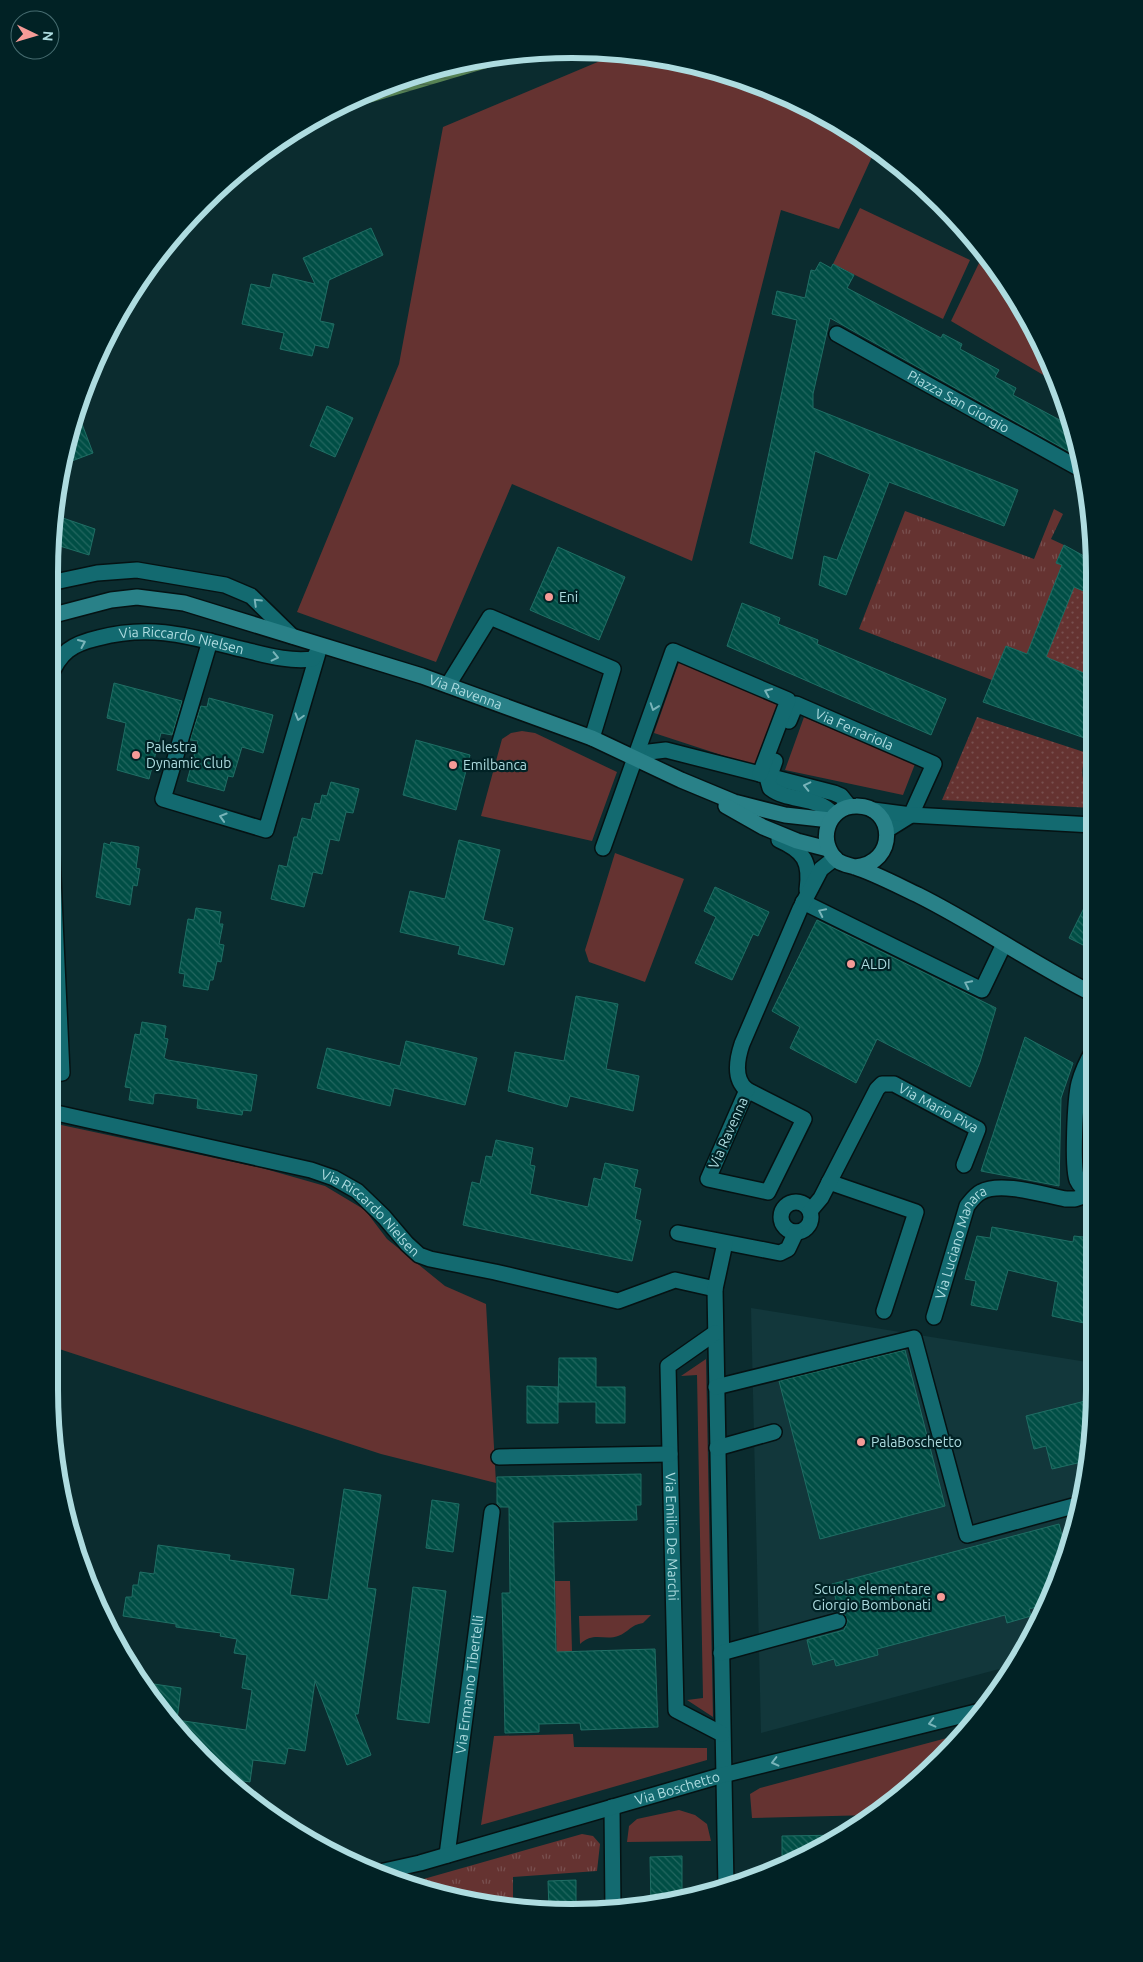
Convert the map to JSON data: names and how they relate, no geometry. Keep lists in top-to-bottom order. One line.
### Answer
{"streets":{"main road":["Via Ravenna"],"street":["Piazza San Giorgio","Via Riccardo Nielsen","Via Ferrariola","Via Mario Piva","Via Luciano Manara","Via Emilio De Marchi","Via Ermanno Tibertelli","Via Boschetto"]},"crossings":[["Via Riccardo Nielsen","Via Ravenna"],["Via Ermanno Tibertelli","Via Boschetto"]],"places":["Eni","Palestra Dynamic Club","Emilbanca","ALDI","PalaBoschetto","Scuola elementare Giorgio Bombonati"],"north":"right"}
